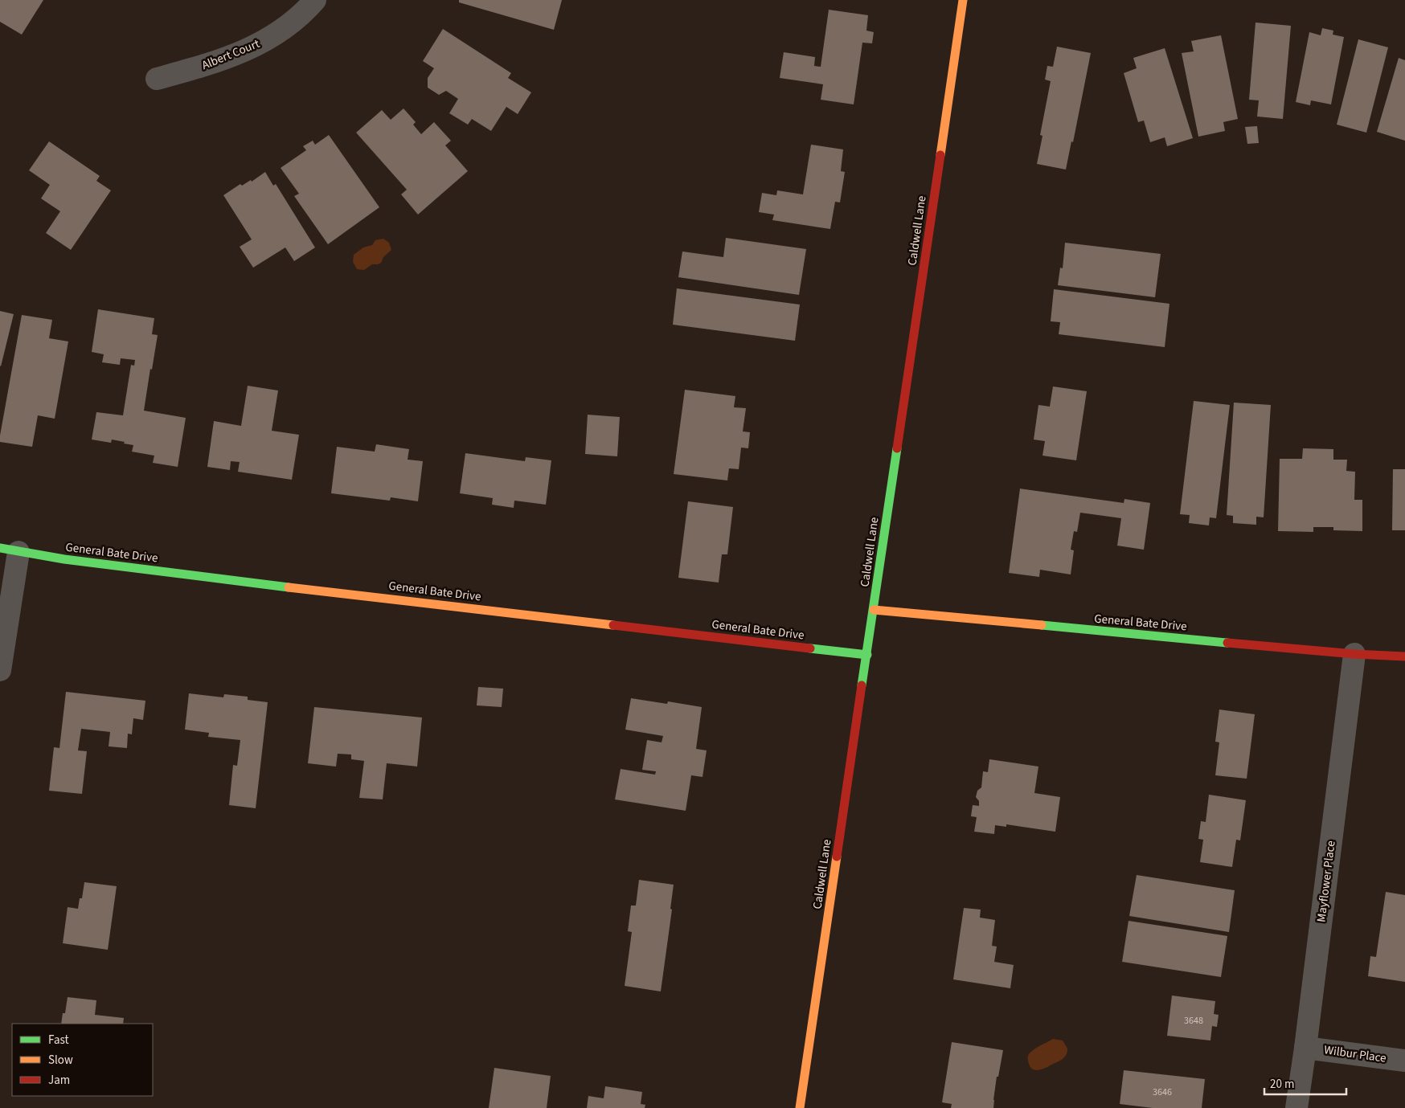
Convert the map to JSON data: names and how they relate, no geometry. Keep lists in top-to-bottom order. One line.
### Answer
{"streets":{"street":["Albert Court","Caldwell Lane","General Bate Drive","Mayflower Place","Wilbur Place"]},"crossings":[["Caldwell Lane","General Bate Drive"],["General Bate Drive","Mayflower Place"],["Mayflower Place","Wilbur Place"]],"house_numbers":["3648","3646"],"legend":["Fast","Slow","Jam"],"scale_bar":"20 m"}
